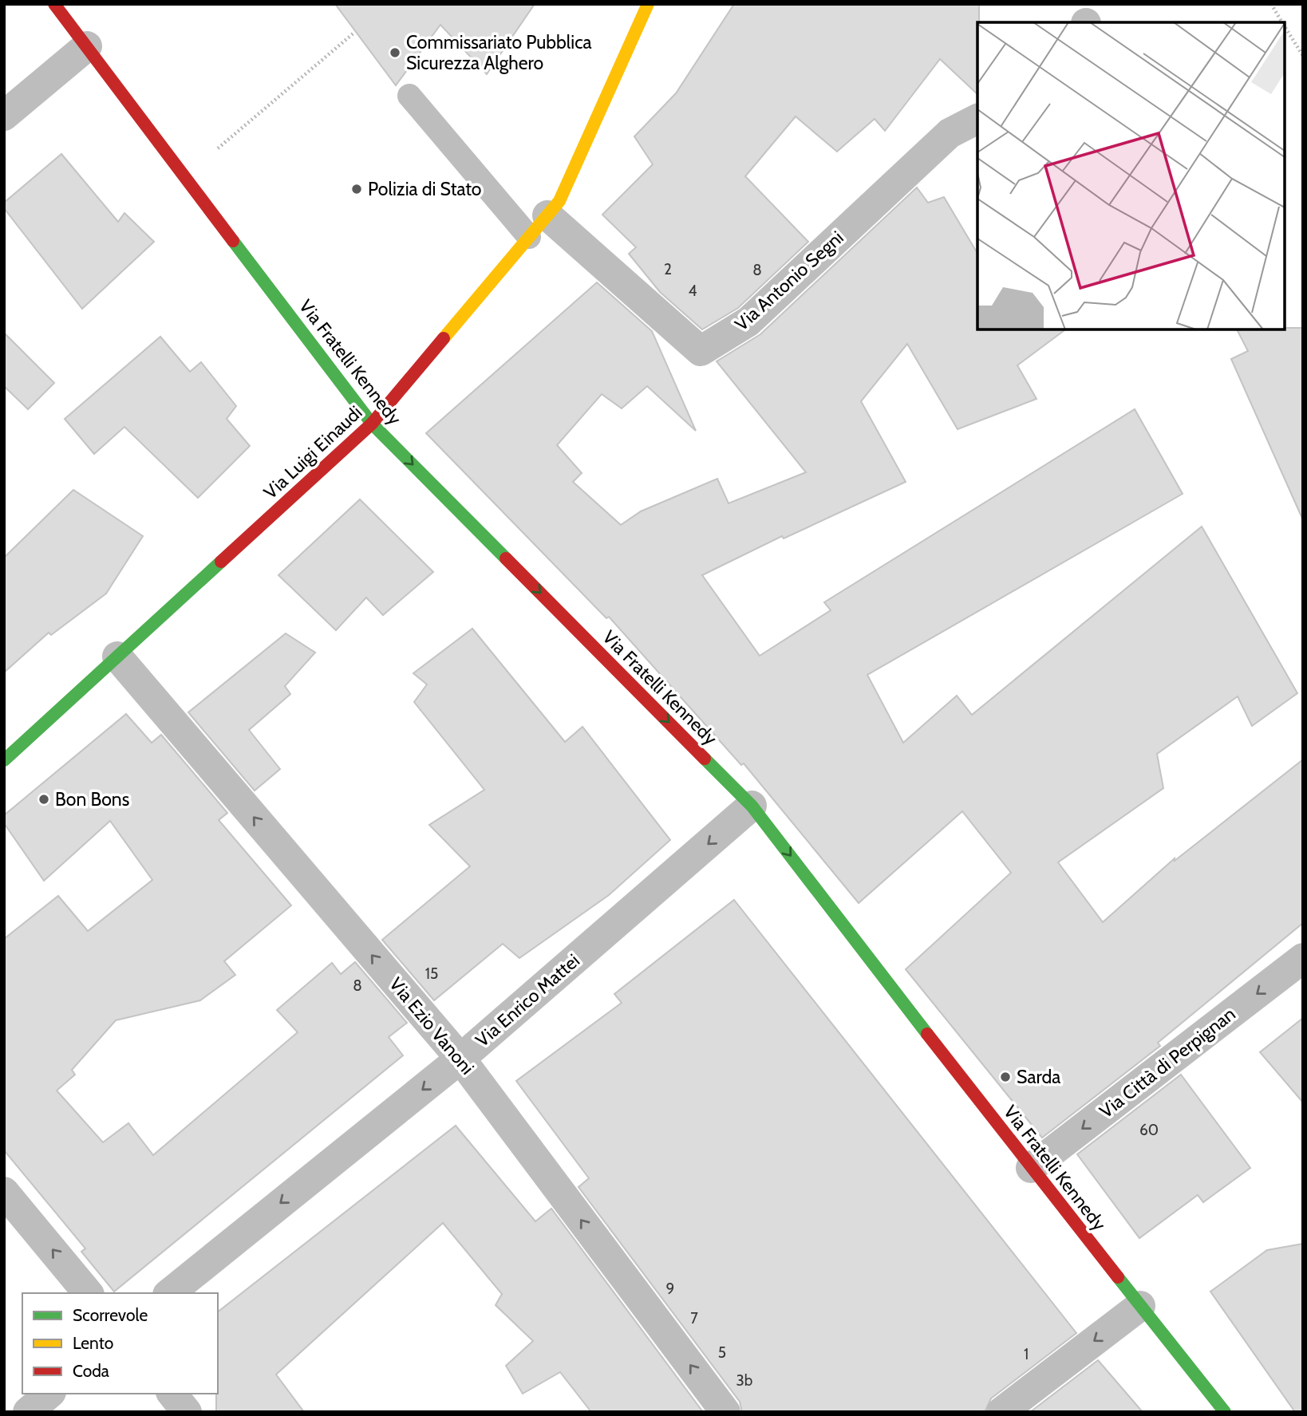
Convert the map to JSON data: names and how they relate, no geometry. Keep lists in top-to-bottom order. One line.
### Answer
{"streets":{"street":["Via Antonio Segni","Via Fratelli Kennedy","Via Luigi Einaudi","Via Enrico Mattei","Via Ezio Vanoni","Via Città di Perpignan"]},"crossings":[["Via Antonio Segni","Via Luigi Einaudi"],["Via Fratelli Kennedy","Via Luigi Einaudi"],["Via Fratelli Kennedy","Via Enrico Mattei"],["Via Fratelli Kennedy","Via Città di Perpignan"],["Via Luigi Einaudi","Via Ezio Vanoni"],["Via Enrico Mattei","Via Ezio Vanoni"]],"one_way":["Via Fratelli Kennedy","Via Enrico Mattei","Via Ezio Vanoni","Via Città di Perpignan"],"places":["Commissariato Pubblica Sicurezza Alghero","Polizia di Stato","Bon Bons","Sarda"],"house_numbers":["2","8","4","15","8","60","9","7","5","1","3b"],"legend":["Scorrevole","Lento","Coda"]}
